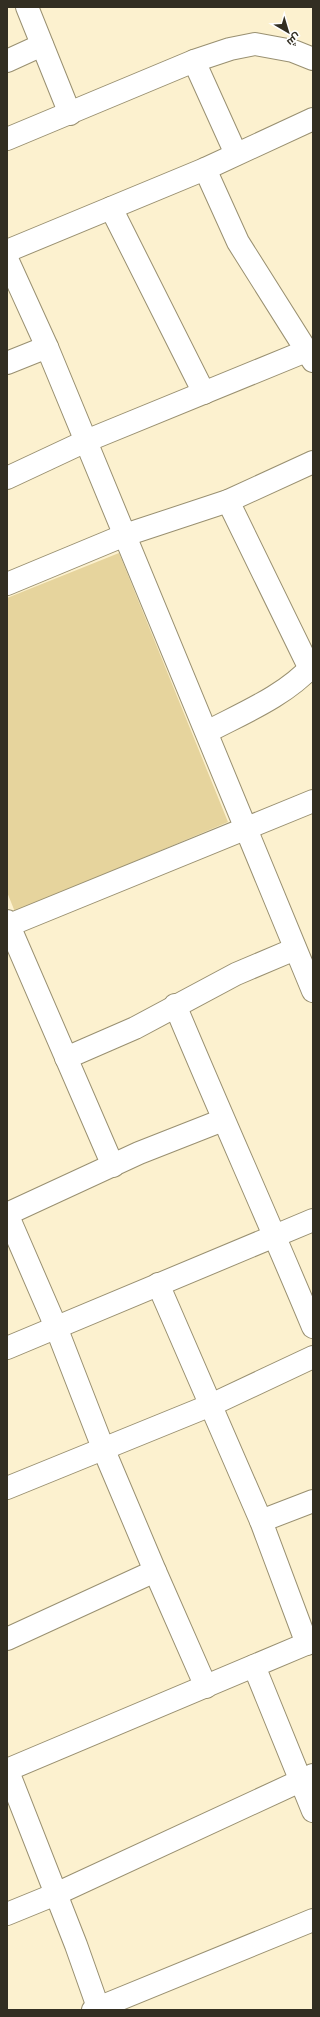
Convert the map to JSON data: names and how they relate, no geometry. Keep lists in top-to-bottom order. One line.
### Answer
{"north":"bottom right"}
